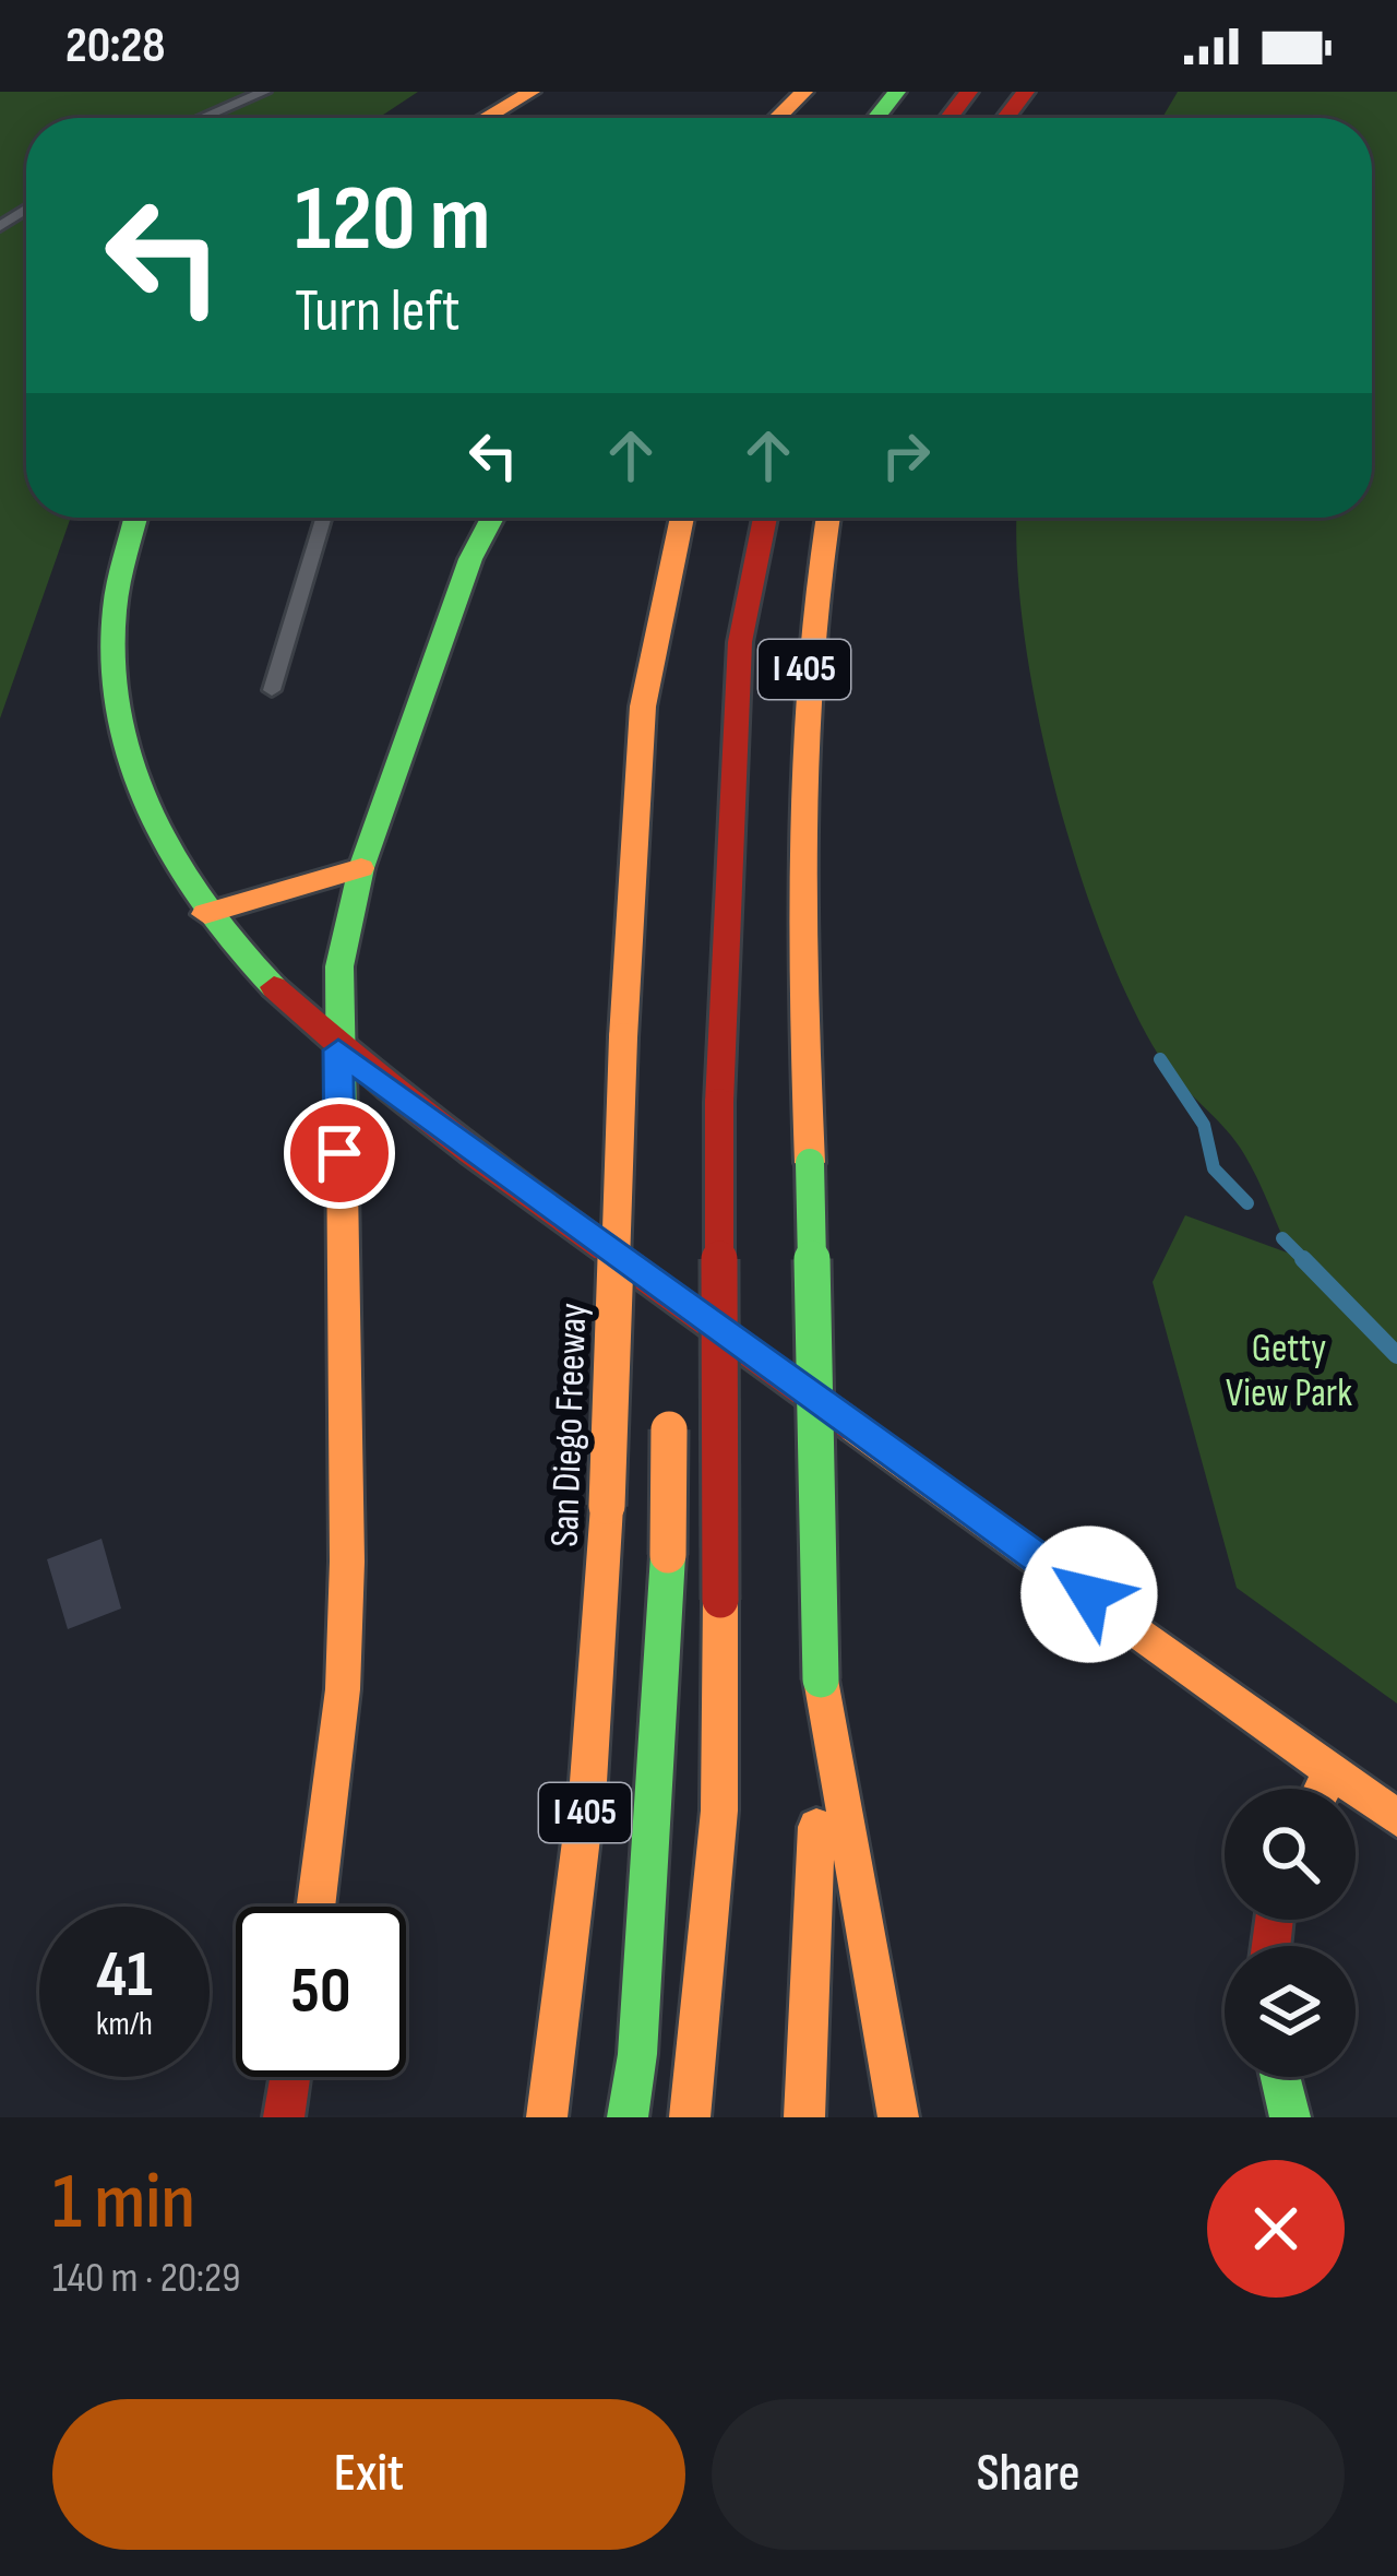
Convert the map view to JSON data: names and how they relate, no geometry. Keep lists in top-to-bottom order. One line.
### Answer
{"streets":{"main road":["I 405","San Diego Freeway"]},"parks":["Getty View Park"],"page":{"status":"20:28","turn":["120 m","Turn left"],"speed":"41 km/h","limit":"50","heading":["1 min","140 m · 20:29"],"buttons":["Exit","Share"]}}
